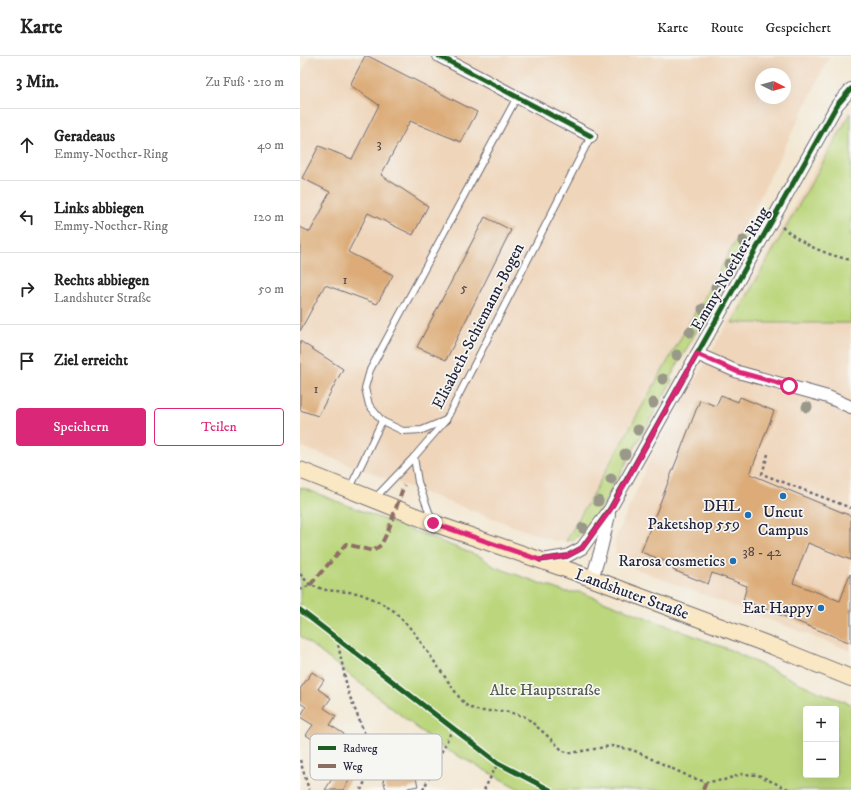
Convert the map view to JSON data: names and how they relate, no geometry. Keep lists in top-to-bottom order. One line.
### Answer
{"streets":{"main road":["Landshuter Straße"],"street":["Emmy-Noether-Ring"],"lane":["Elisabeth-Schiemann-Bogen"]},"crossings":[["Emmy-Noether-Ring","Landshuter Straße"]],"parks":["Alte Hauptstraße"],"places":["Uncut Campus","DHL Paketshop 559","Rarosa cosmetics","Eat Happy"],"house_numbers":["3","1","5","1","38 - 42"],"legend":["Radweg","Weg"],"north":"right","page":{"header":"Karte","nav":["Karte","Route","Gespeichert"],"heading":["3 Min.","Zu Fuß · 210 m"],"list":[["Geradeaus","Emmy-Noether-Ring","40 m"],["Links abbiegen","Emmy-Noether-Ring","120 m"],["Rechts abbiegen","Landshuter Straße","50 m"],"Ziel erreicht"],"buttons":["Speichern","Teilen"],"map_buttons":["+","−"]}}
